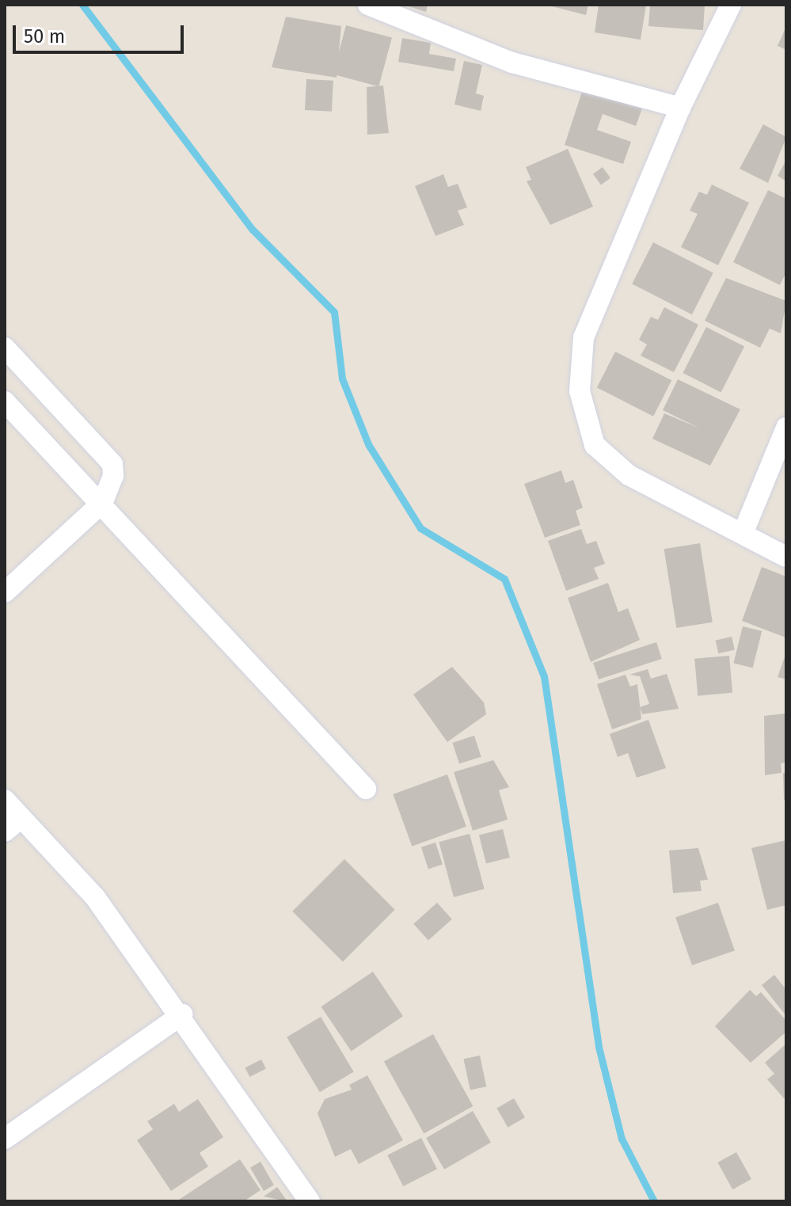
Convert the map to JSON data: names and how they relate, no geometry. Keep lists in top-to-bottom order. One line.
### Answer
{"scale_bar":"50 m"}
